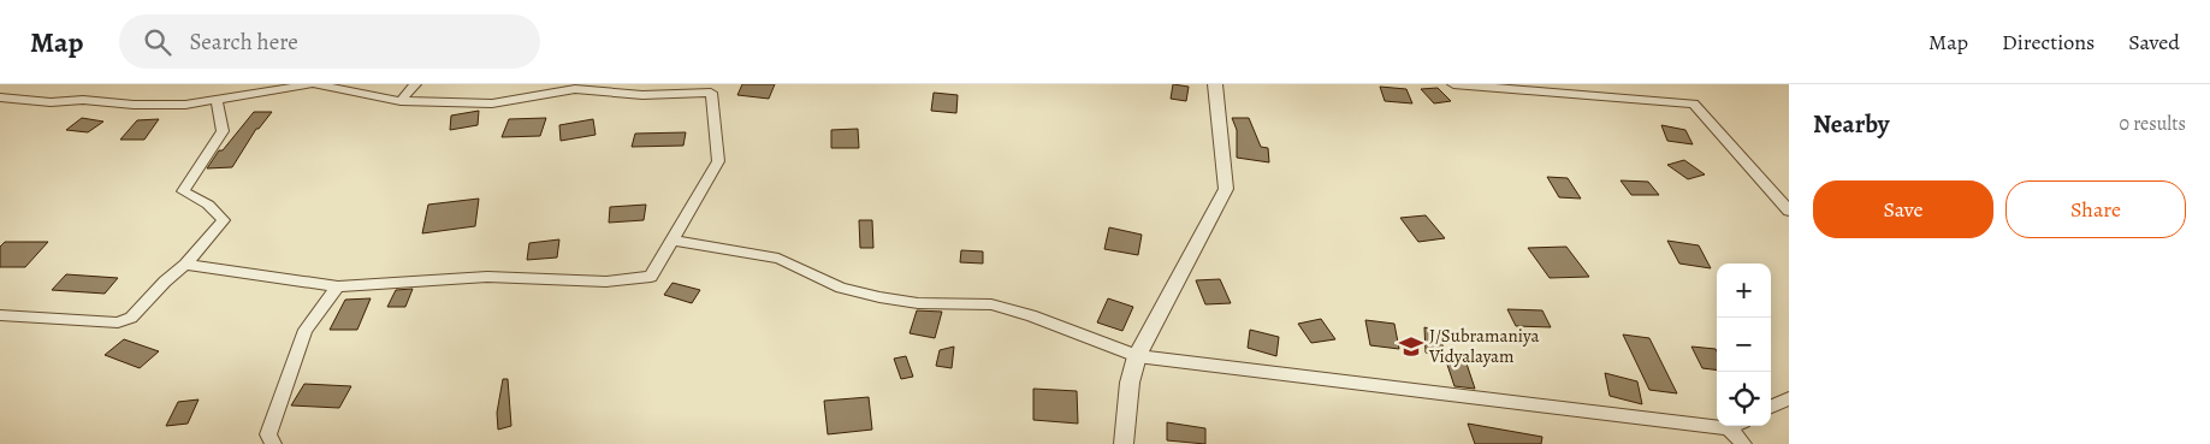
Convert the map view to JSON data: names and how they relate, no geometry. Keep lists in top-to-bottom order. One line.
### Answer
{"places":{"school or university":["J/Subramaniya Vidyalayam"]},"page":{"header":"Map","search":"Search here","nav":["Map","Directions","Saved"],"heading":["Nearby","0 results"],"buttons":["Save","Share"],"map_buttons":["+","−"]}}
